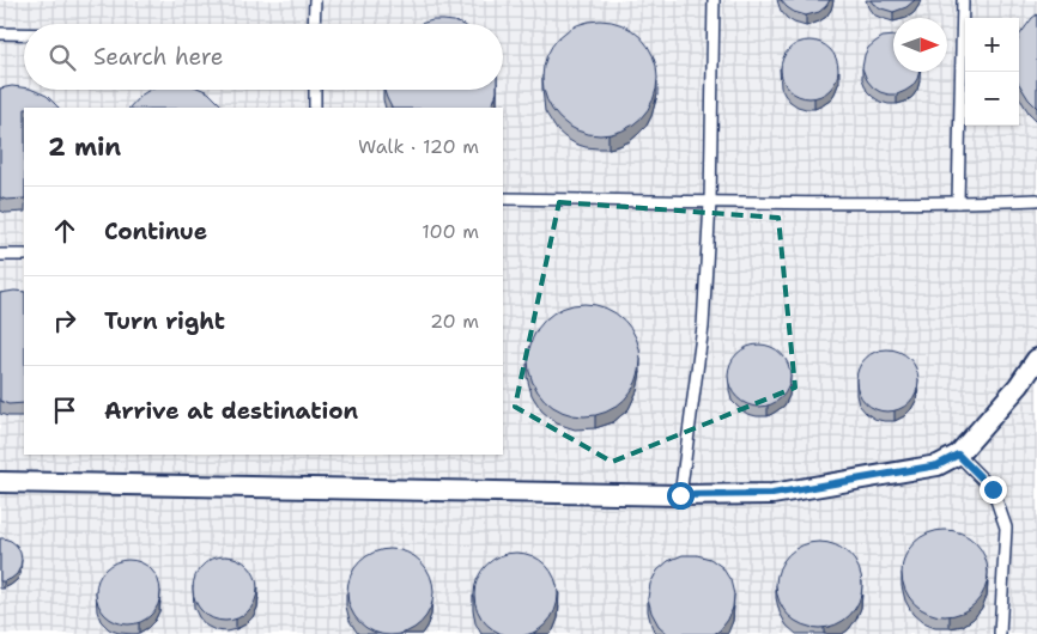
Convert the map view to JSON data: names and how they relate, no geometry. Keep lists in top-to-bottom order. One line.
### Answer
{"north":"right","page":{"map_buttons":["+","−"],"search":"Search here","heading":["2 min","Walk · 120 m"],"list":[["Continue","100 m"],["Turn right","20 m"],"Arrive at destination"]}}
